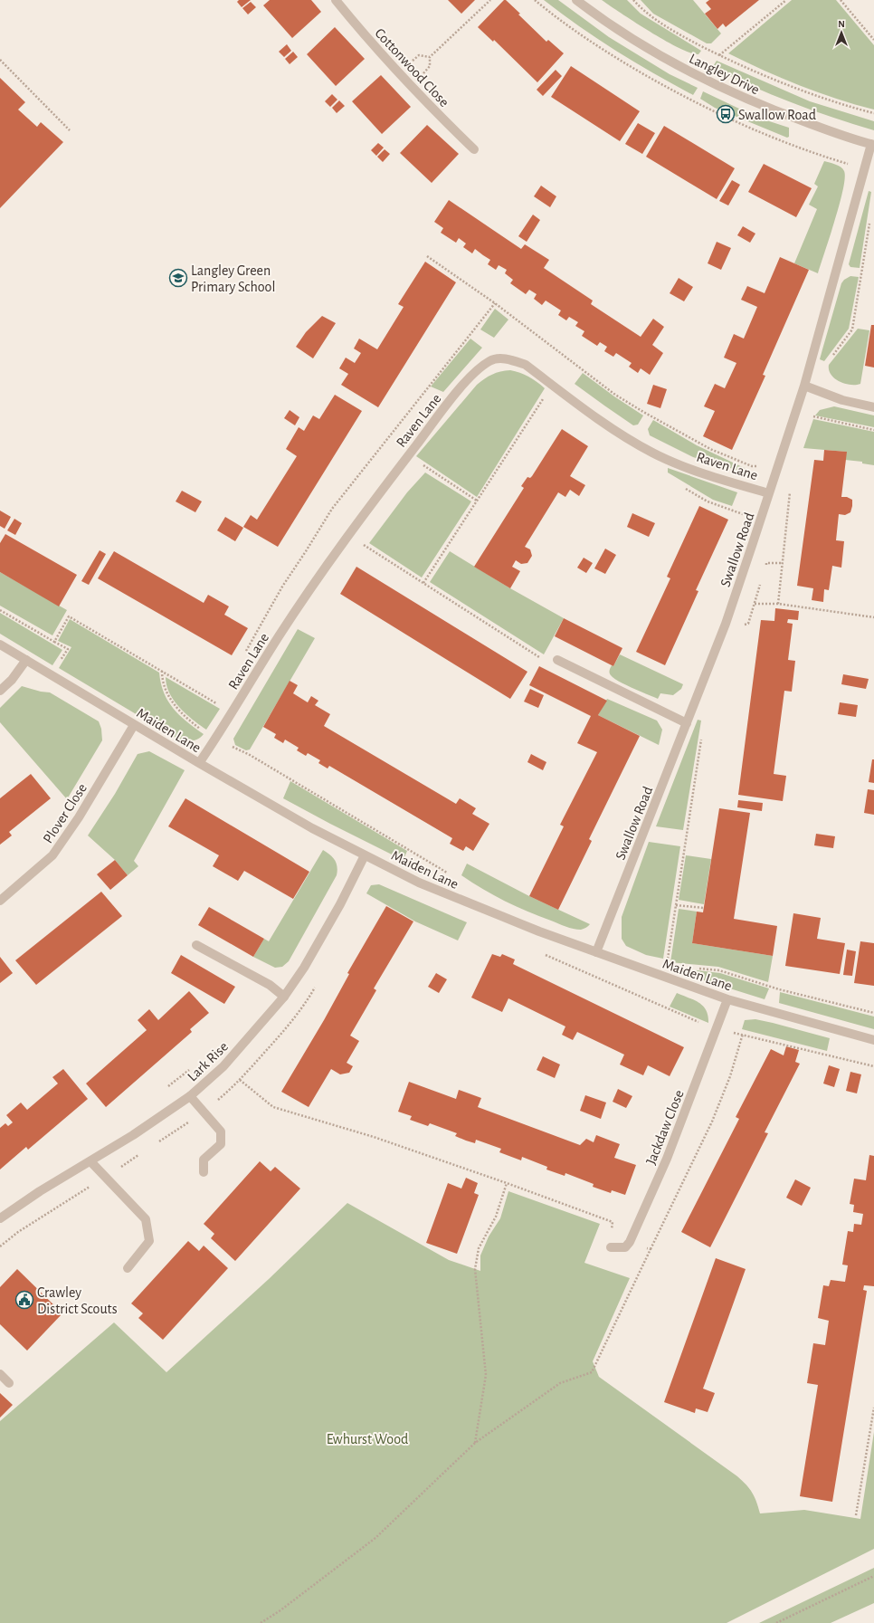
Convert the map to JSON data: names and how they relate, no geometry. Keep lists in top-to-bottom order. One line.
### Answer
{"streets":{"street":["Cottonwood Close","Langley Drive","Raven Lane","Swallow Road","Maiden Lane","Plover Close","Lark Rise","Jackdaw Close"]},"crossings":[["Langley Drive","Swallow Road"],["Raven Lane","Swallow Road"],["Raven Lane","Maiden Lane"],["Swallow Road","Maiden Lane"],["Maiden Lane","Plover Close"],["Maiden Lane","Lark Rise"],["Maiden Lane","Jackdaw Close"]],"parks":["Ewhurst Wood"],"places":{"bus stop":["Swallow Road"],"school or university":["Langley Green Primary School"],"public building":["Crawley District Scouts"]},"north":"top"}
